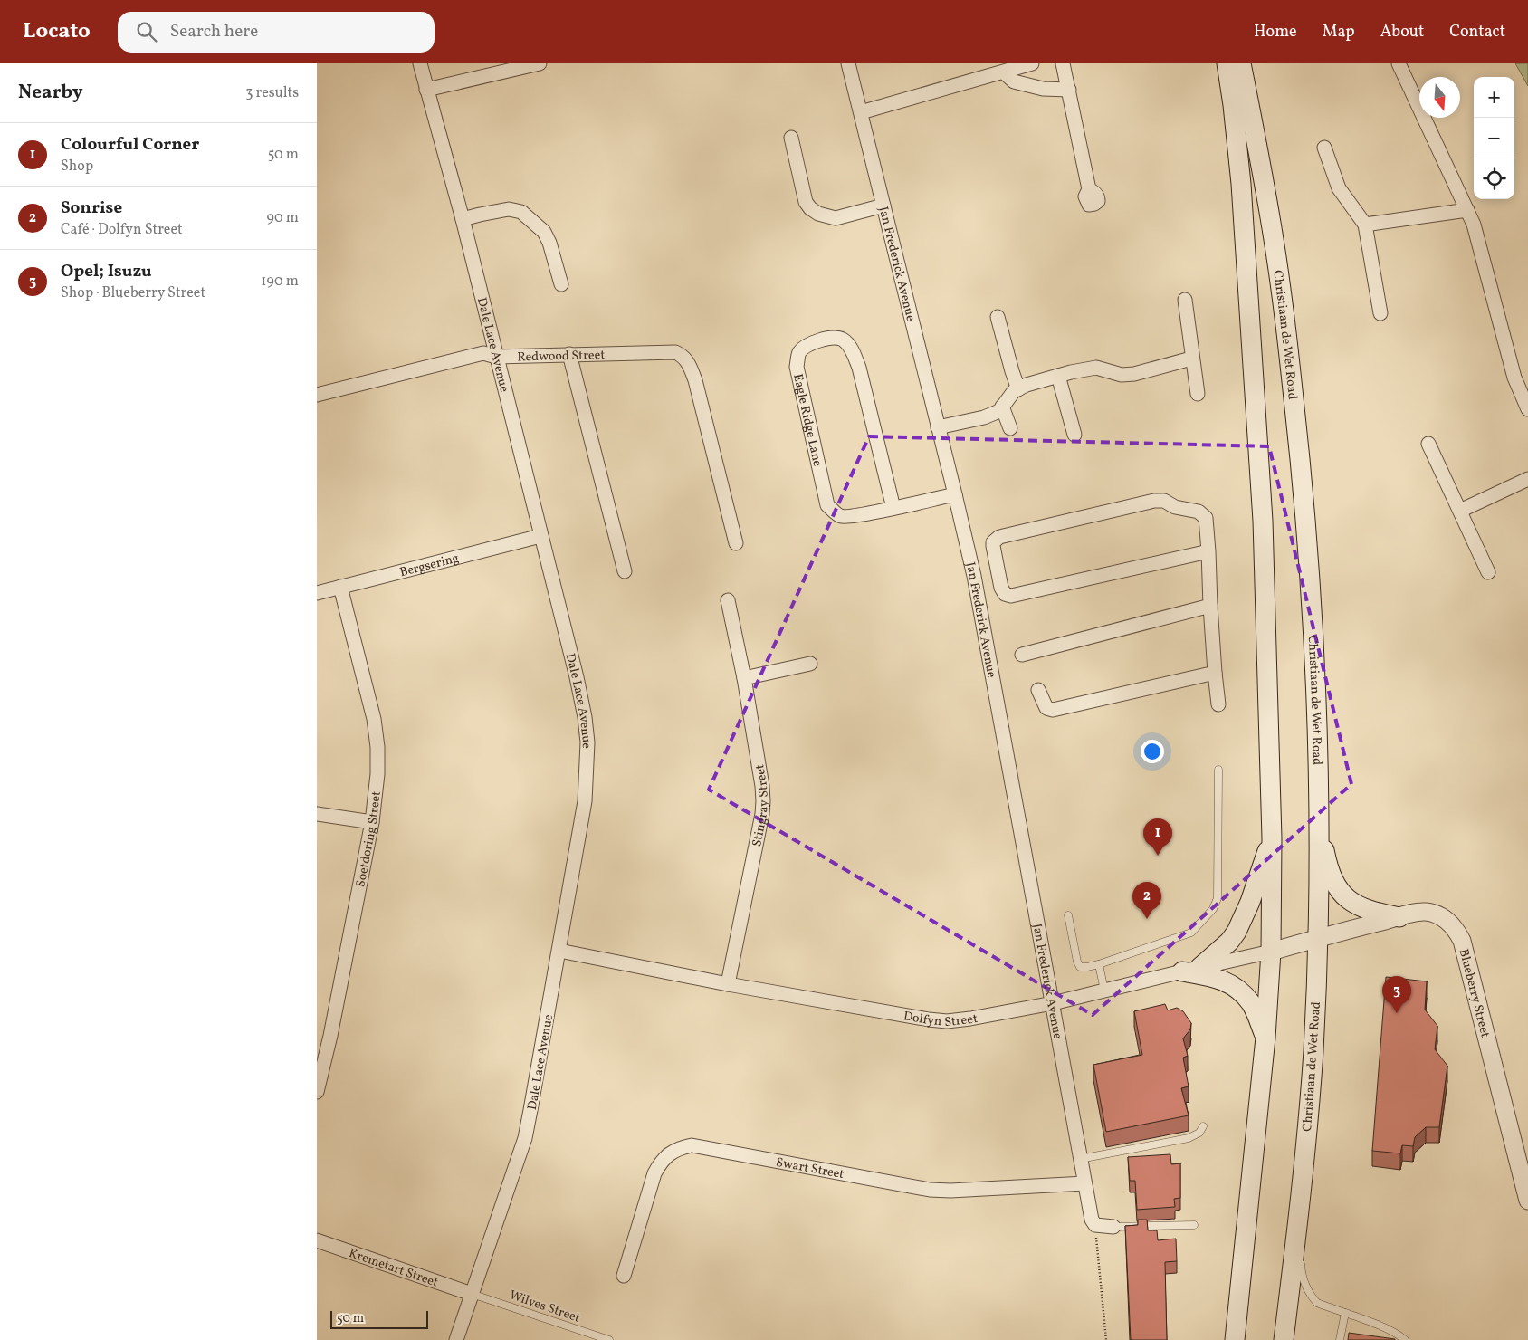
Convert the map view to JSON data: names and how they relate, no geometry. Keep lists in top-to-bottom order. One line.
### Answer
{"streets":{"main road":["Christiaan de Wet Road"],"street":["Jan Frederick Avenue","Dale Lace Avenue","Redwood Street","Eagle Ridge Lane","Bergsering","Stingray Street","Soetdoring Street","Blueberry Street","Dolfyn Street","Swart Street","Kremetart Street"],"lane":["Wilves Street"]},"crossings":[["Jan Frederick Avenue","Eagle Ridge Lane"],["Jan Frederick Avenue","Dolfyn Street"],["Jan Frederick Avenue","Swart Street"],["Christiaan de Wet Road","Blueberry Street"],["Christiaan de Wet Road","Dolfyn Street"],["Dale Lace Avenue","Redwood Street"],["Dale Lace Avenue","Bergsering"],["Dale Lace Avenue","Dolfyn Street"],["Dale Lace Avenue","Kremetart Street"],["Dale Lace Avenue","Wilves Street"],["Bergsering","Soetdoring Street"],["Stingray Street","Dolfyn Street"],["Blueberry Street","Dolfyn Street"],["Kremetart Street","Wilves Street"]],"scale_bar":"50 m","north":"bottom","page":{"header":"Locato","search":"Search here","nav":["Home","Map","About","Contact"],"heading":["Nearby","3 results"],"map_buttons":["+","−"],"list":[{"mark":"1","name":"Colourful Corner","note":"Shop","value":"50 m"},{"mark":"2","name":"Sonrise","note":"Café · Dolfyn Street","value":"90 m"},{"mark":"3","name":"Opel; Isuzu","note":"Shop · Blueberry Street","value":"190 m"}],"pins":["1","2","3"],"scale":"50 m"}}
